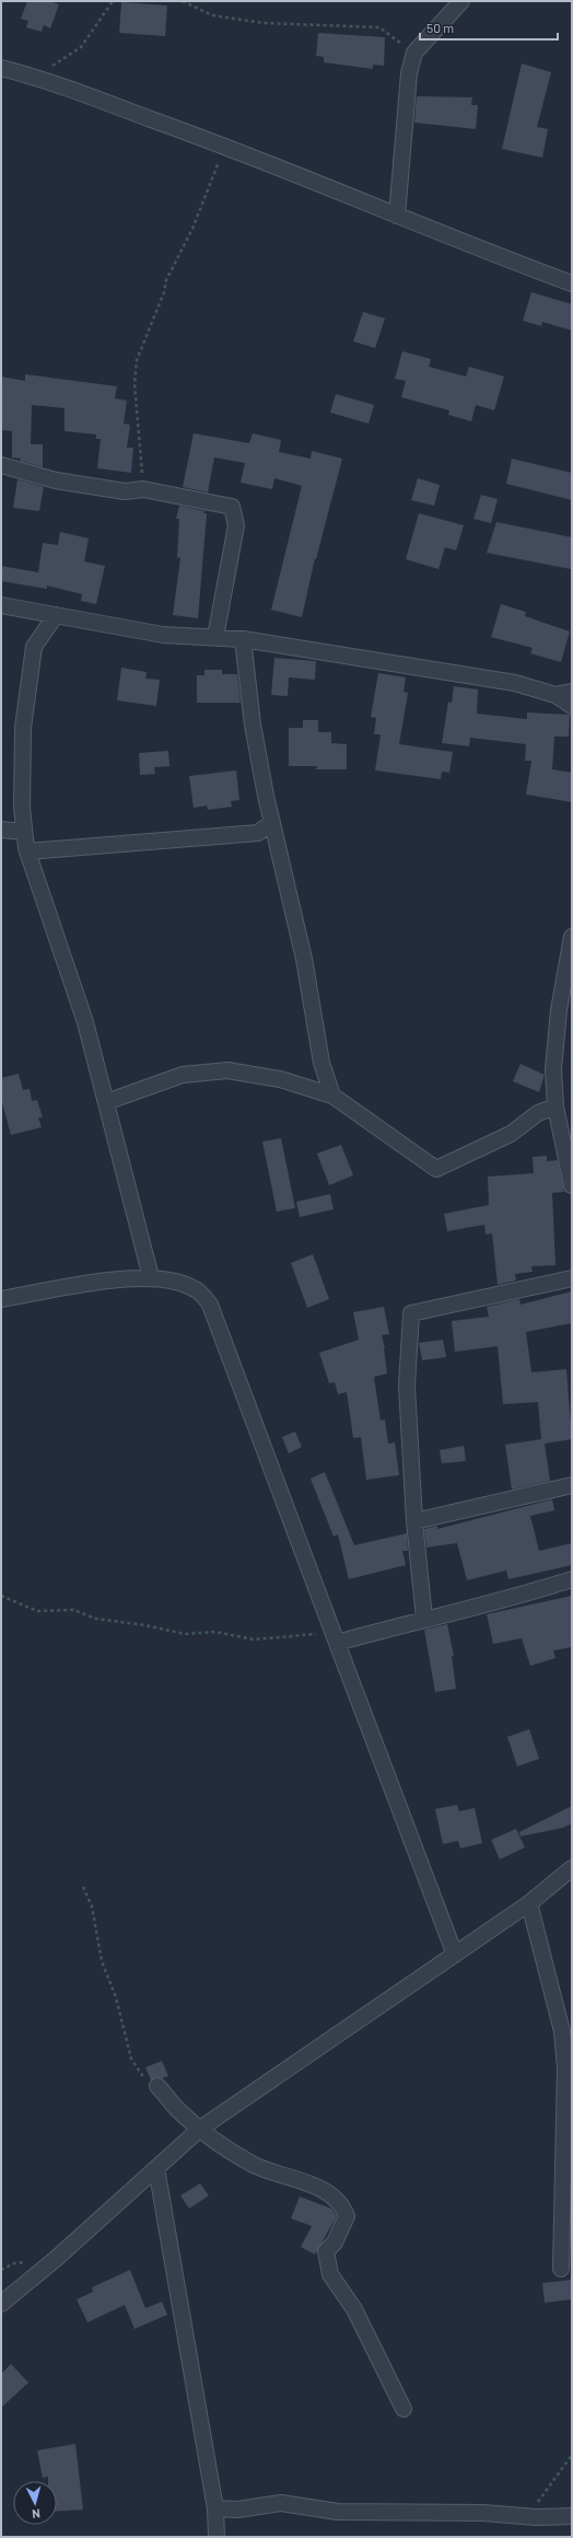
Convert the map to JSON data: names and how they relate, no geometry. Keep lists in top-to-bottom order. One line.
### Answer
{"scale_bar":"50 m","north":"bottom"}
